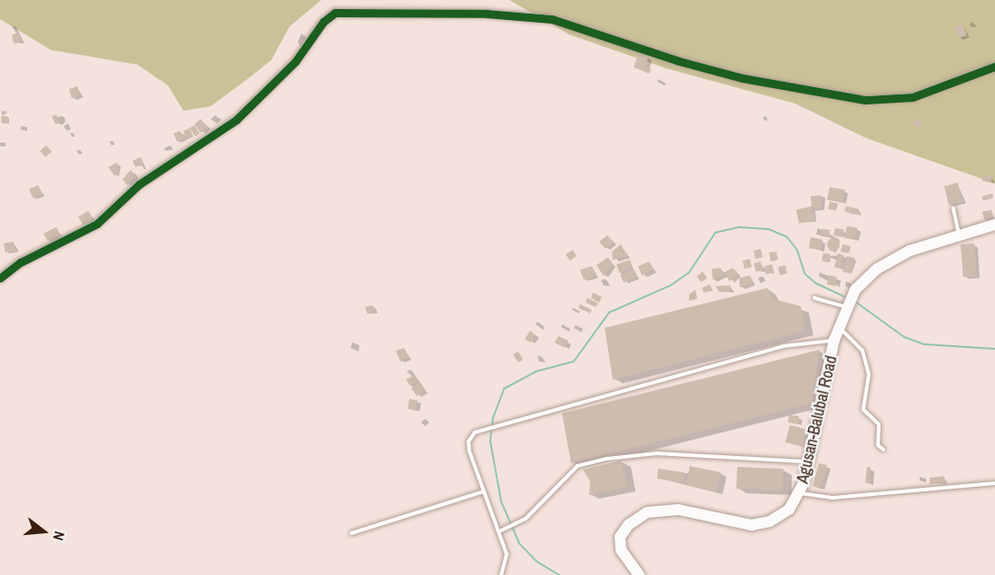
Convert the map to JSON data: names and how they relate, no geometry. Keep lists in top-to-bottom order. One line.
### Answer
{"streets":{"main road":["Agusan-Balubal Road"]},"north":"right"}
